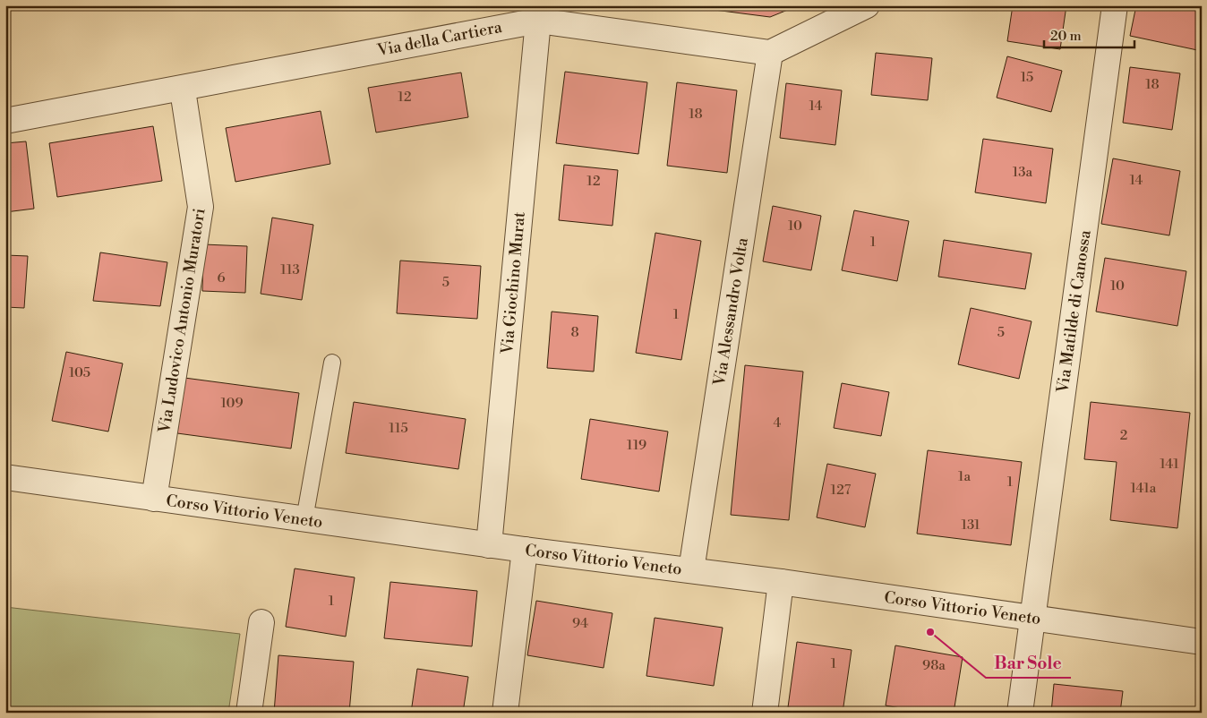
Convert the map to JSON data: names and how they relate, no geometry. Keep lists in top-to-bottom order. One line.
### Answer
{"streets":{"street":["Via della Cartiera","Via Giochino Murat","Via Alessandro Volta","Via Matilde di Canossa","Via Ludovico Antonio Muratori","Corso Vittorio Veneto"]},"crossings":[["Via della Cartiera","Via Giochino Murat"],["Via della Cartiera","Via Alessandro Volta"],["Via Giochino Murat","Corso Vittorio Veneto"],["Via Alessandro Volta","Corso Vittorio Veneto"],["Via Matilde di Canossa","Corso Vittorio Veneto"],["Via Ludovico Antonio Muratori","Corso Vittorio Veneto"]],"places":["Bar Sole"],"house_numbers":["15","18","12","14","18","13a","14","12","10","1","113","6","5","10","1","8","5","105","109","4","115","2","119","141","1a","1","141a","127","131","1","94","1","98a"],"scale_bar":"20 m"}
